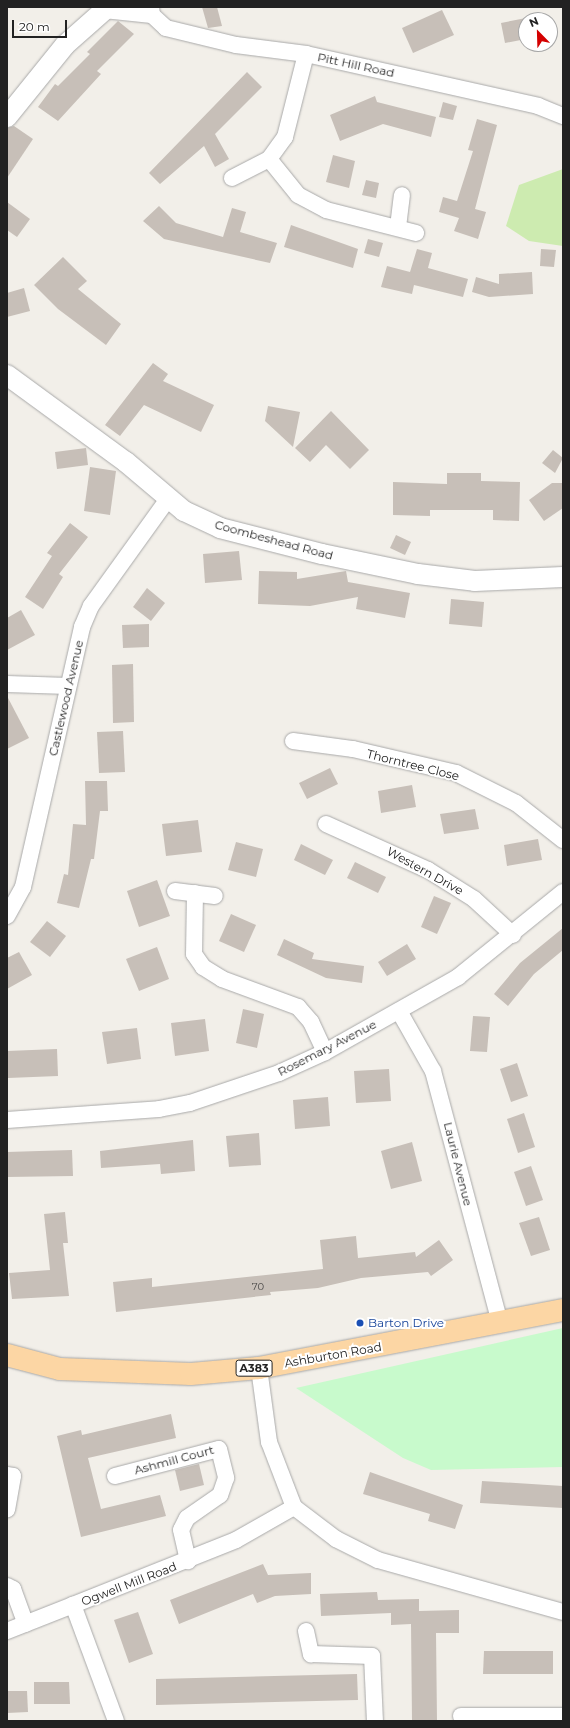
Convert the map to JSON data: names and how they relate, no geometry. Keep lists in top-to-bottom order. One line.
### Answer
{"streets":{"main road":["Ashburton Road","A383"],"street":["Pitt Hill Road","Coombeshead Road","Castlewood Avenue","Thorntree Close","Western Drive","Rosemary Avenue","Laurie Avenue","Ashmill Court","Ogwell Mill Road"]},"crossings":[["Coombeshead Road","Castlewood Avenue"],["Western Drive","Rosemary Avenue"],["Rosemary Avenue","Laurie Avenue"],["Laurie Avenue","Ashburton Road"],["Ashmill Court","Ogwell Mill Road"]],"places":["Barton Drive"],"house_numbers":["70"],"scale_bar":"20 m","north":"top left"}
